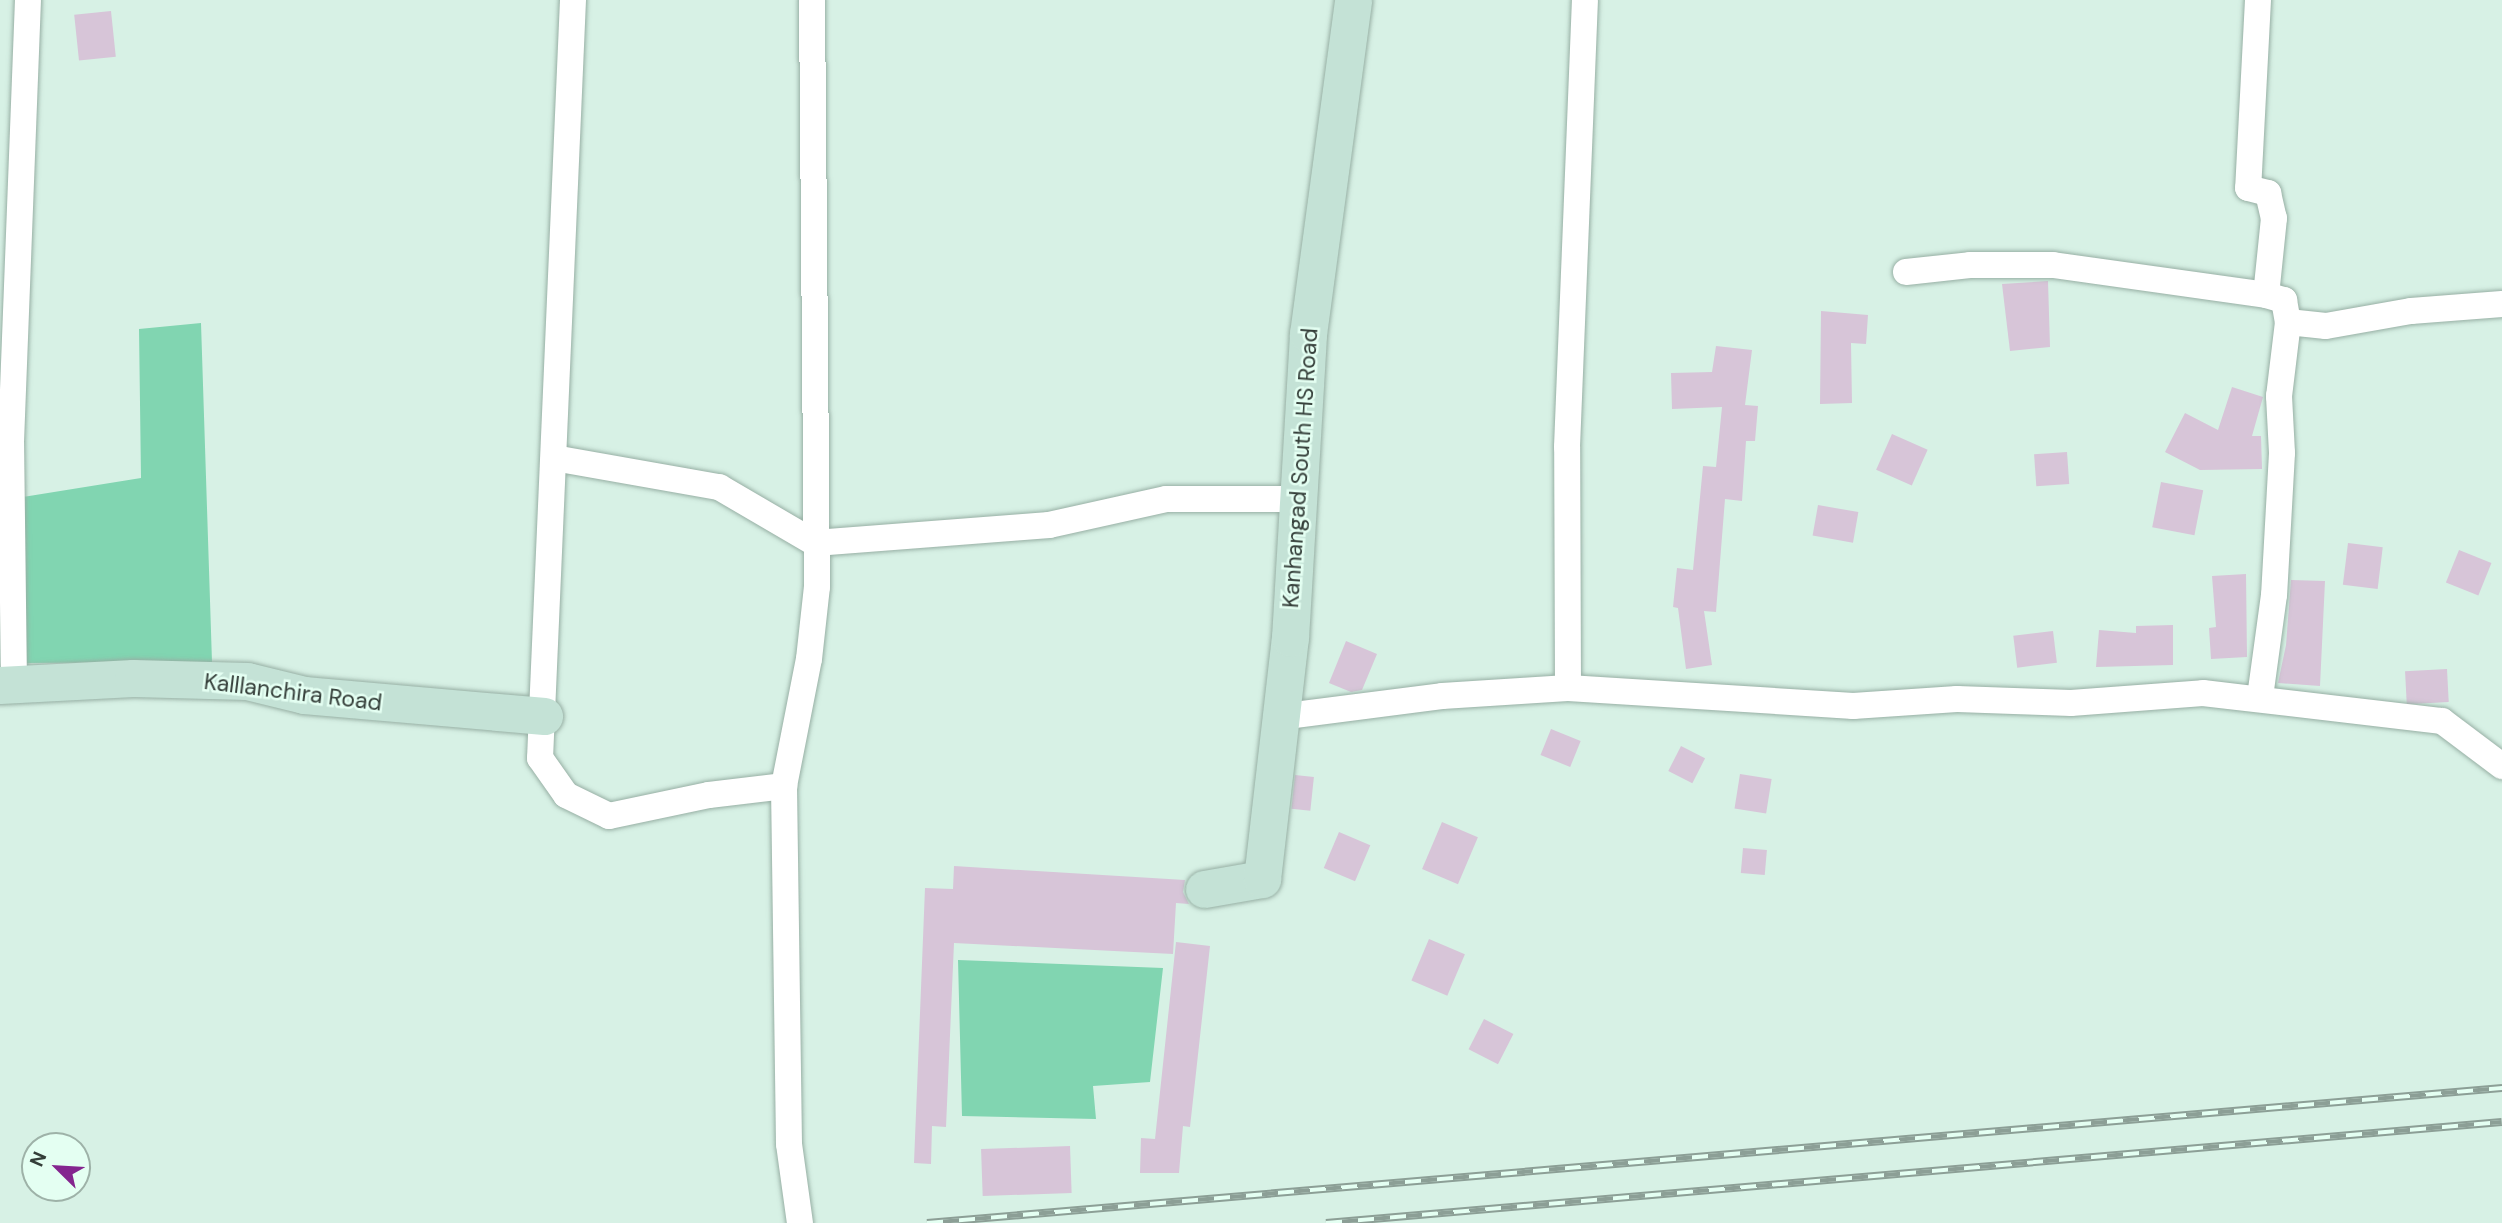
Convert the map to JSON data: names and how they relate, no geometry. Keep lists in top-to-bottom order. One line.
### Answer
{"streets":{"street":["Kanhangad South HS Road","Kalllanchira Road"]},"north":"top left"}
